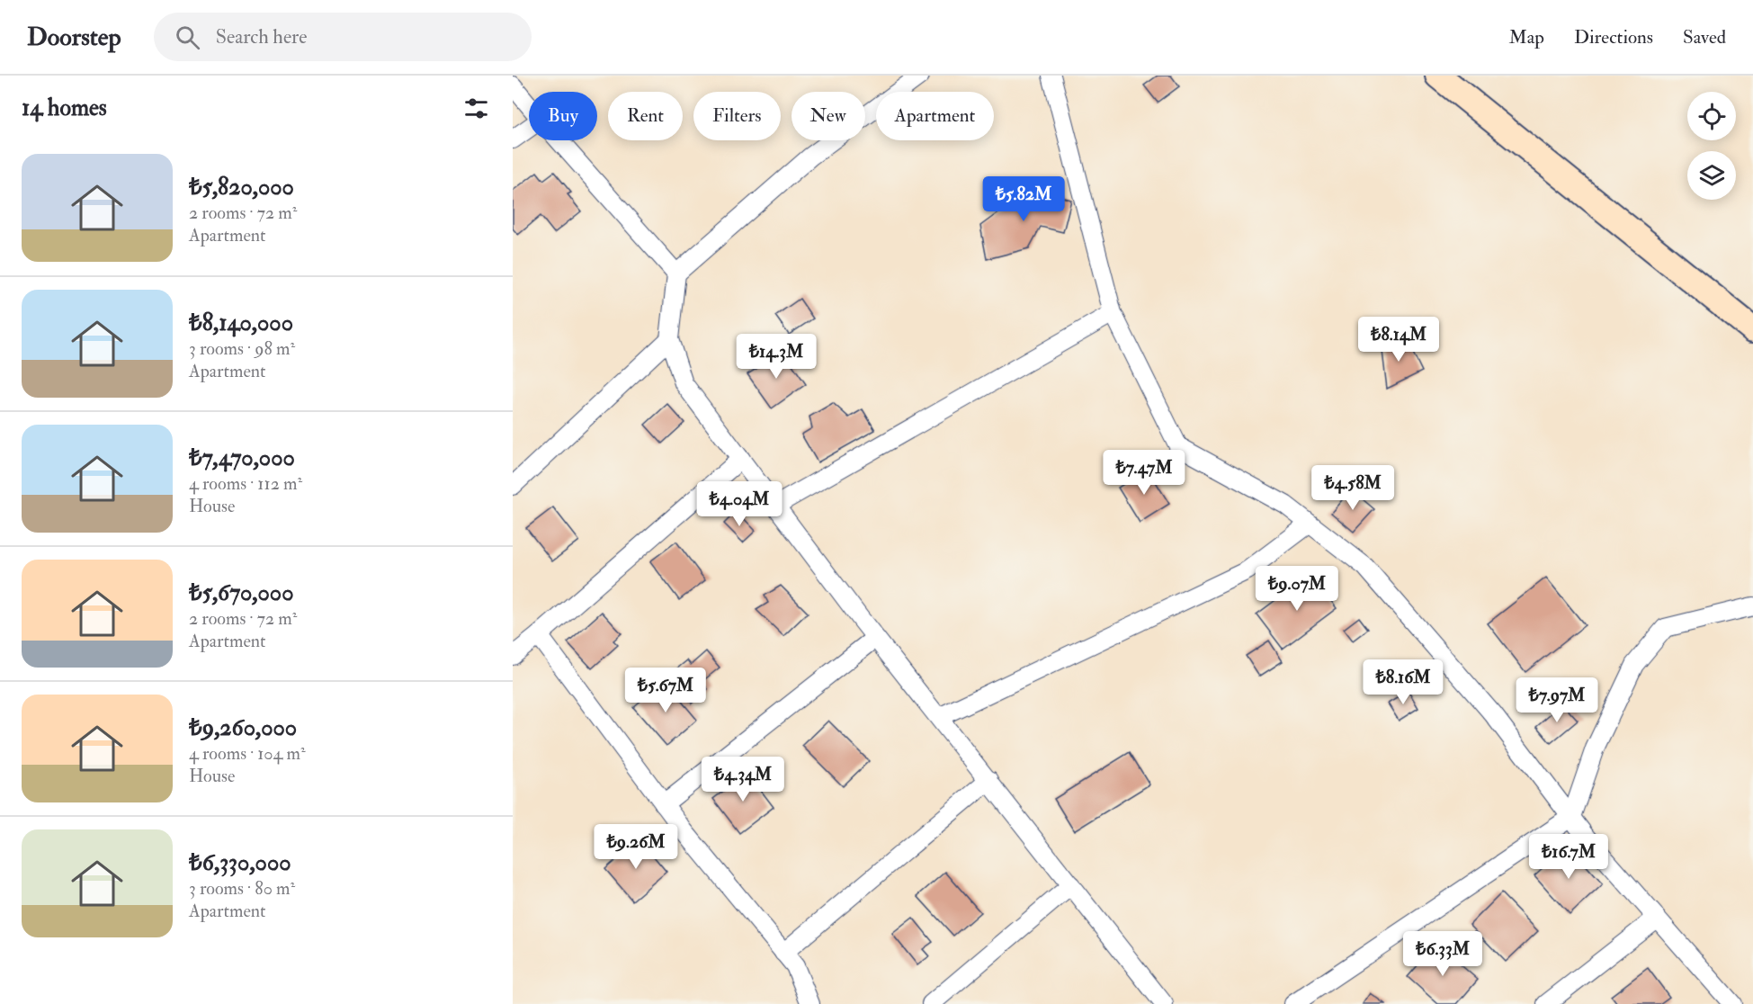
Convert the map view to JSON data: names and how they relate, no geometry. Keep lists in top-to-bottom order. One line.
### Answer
{"page":{"header":"Doorstep","search":"Search here","nav":["Map","Directions","Saved"],"heading":"14 homes","chip":["Buy","Rent","Filters","New","Apartment"],"list":[{"name":"₺5,820,000","note":"2 rooms · 72 m² · Apartment"},{"name":"₺8,140,000","note":"3 rooms · 98 m² · Apartment"},{"name":"₺7,470,000","note":"4 rooms · 112 m² · House"},{"name":"₺5,670,000","note":"2 rooms · 72 m² · Apartment"},{"name":"₺9,260,000","note":"4 rooms · 104 m² · House"},{"name":"₺6,330,000","note":"3 rooms · 80 m² · Apartment"}],"price":["₺5.82M","₺8.14M","₺14.3M","₺7.47M","₺4.58M","₺4.04M","₺9.07M","₺8.16M","₺5.67M","₺7.97M","₺4.34M","₺9.26M","₺16.7M","₺6.33M"]}}
